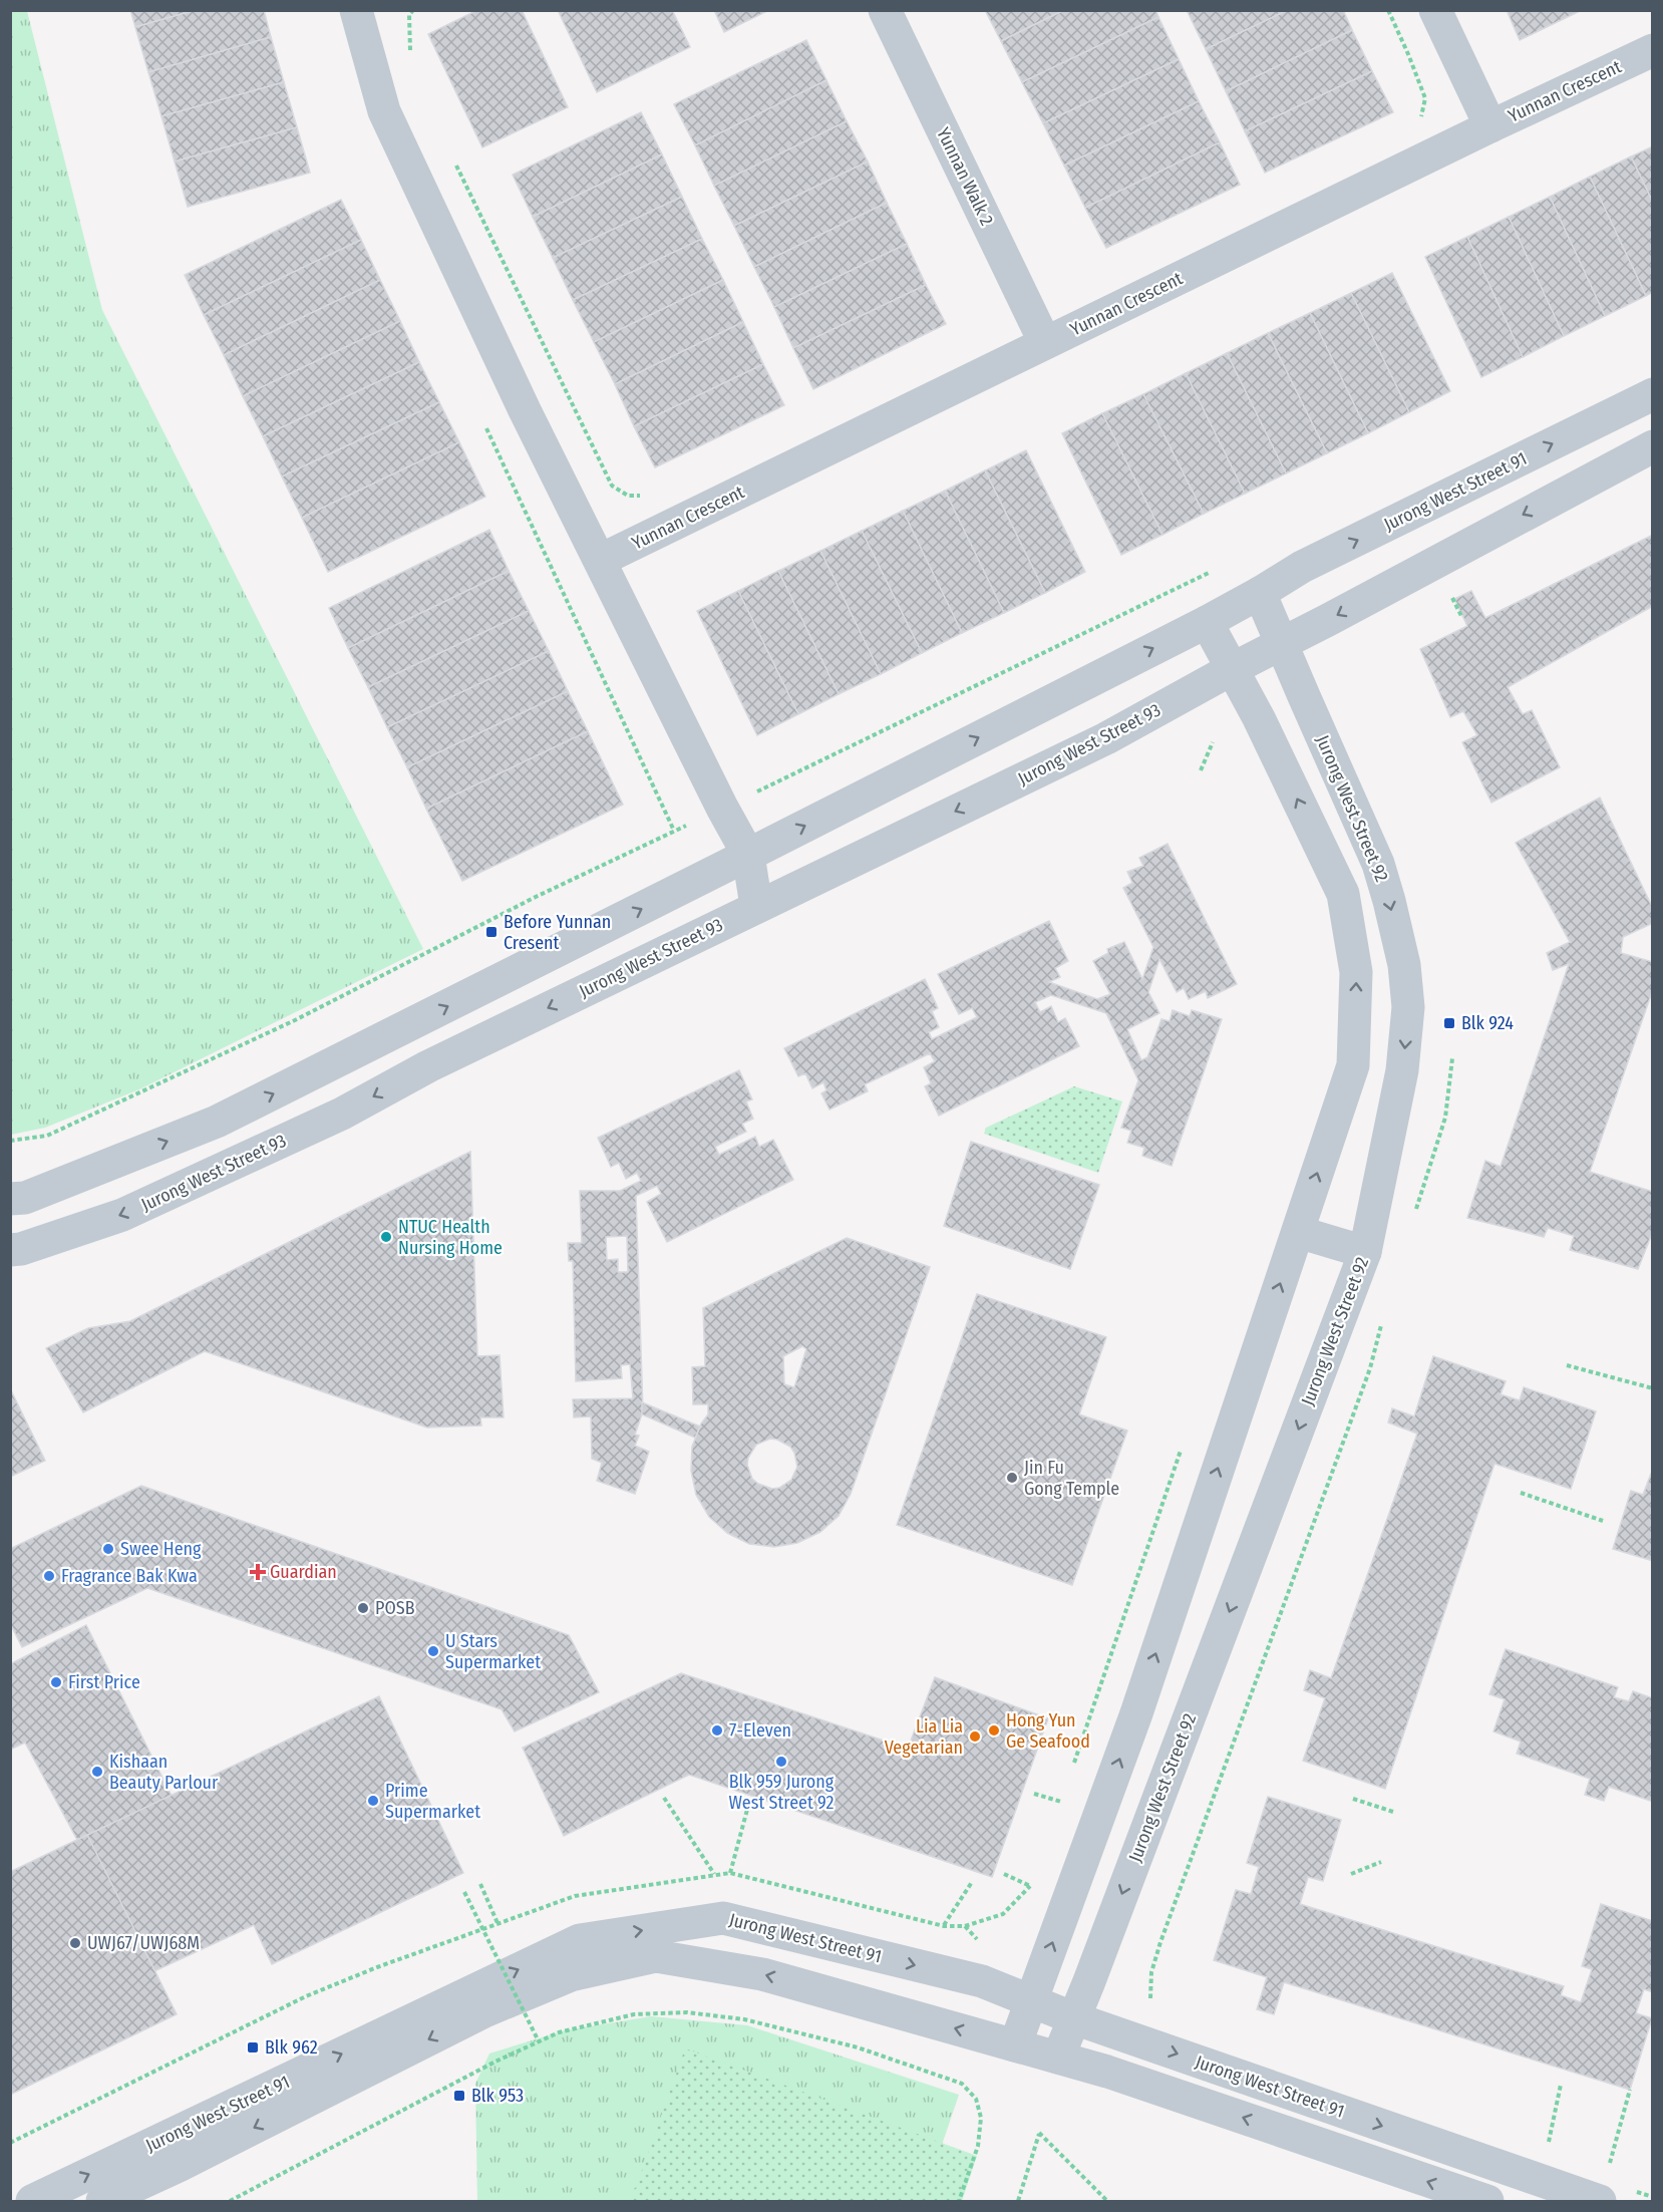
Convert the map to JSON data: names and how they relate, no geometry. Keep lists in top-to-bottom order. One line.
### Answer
{"streets":{"street":["Yunnan Crescent","Yunnan Walk 2","Jurong West Street 91","Jurong West Street 93","Jurong West Street 92"]},"crossings":[["Yunnan Crescent","Yunnan Walk 2"],["Jurong West Street 91","Jurong West Street 92"],["Jurong West Street 93","Jurong West Street 92"]],"places":{"transit":["Before Yunnan Cresent","Blk 924","Blk 962","Blk 953"],"other":["NTUC Health Nursing Home","Jin Fu Gong Temple","Swee Heng","Fragrance Bak Kwa","POSB","U Stars Supermarket","First Price","7-Eleven","Hong Yun Ge Seafood","Lia Lia Vegetarian","Blk 959 Jurong West Street 92","Kishaan Beauty Parlour","Prime Supermarket","UWJ67/UWJ68M"],"health":["Guardian"]}}
